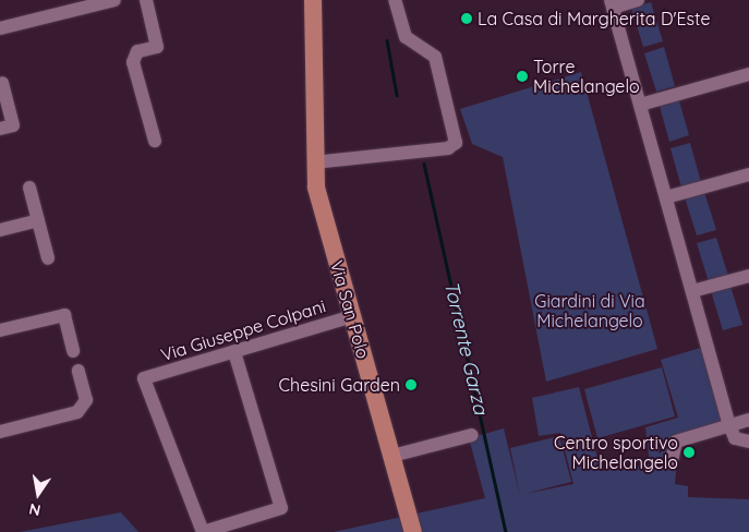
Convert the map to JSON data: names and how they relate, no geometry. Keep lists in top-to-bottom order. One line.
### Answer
{"streets":{"main road":["Via San Polo"],"street":["Via Giuseppe Colpani"]},"crossings":[["Via San Polo","Via Giuseppe Colpani"]],"water":["Torrente Garza"],"parks":["Giardini di Via Michelangelo"],"places":["La Casa di Margherita D'Este","Torre Michelangelo","Chesini Garden","Centro sportivo Michelangelo"],"north":"bottom"}
